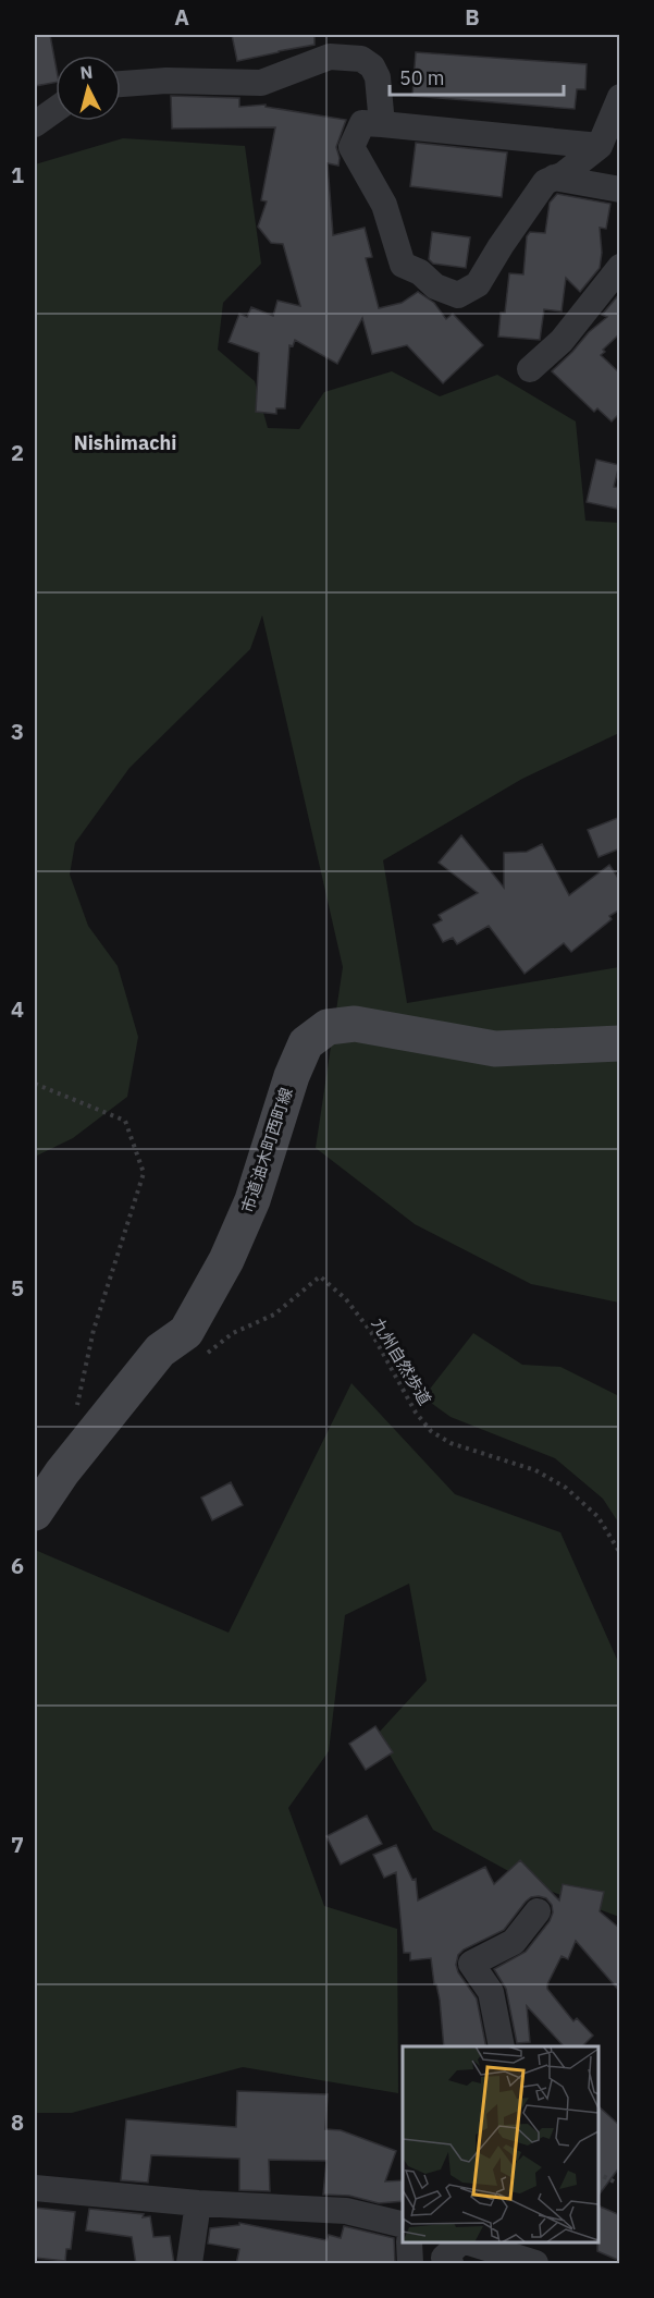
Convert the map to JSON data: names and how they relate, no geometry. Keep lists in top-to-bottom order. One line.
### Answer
{"streets":{"street":["市道油木町西町線"],"path":["九州自然歩道"]},"districts":["Nishimachi"],"scale_bar":"50 m","north":"top","grid":{"columns":["A","B"],"rows":["1","2","3","4","5","6","7","8"]}}
